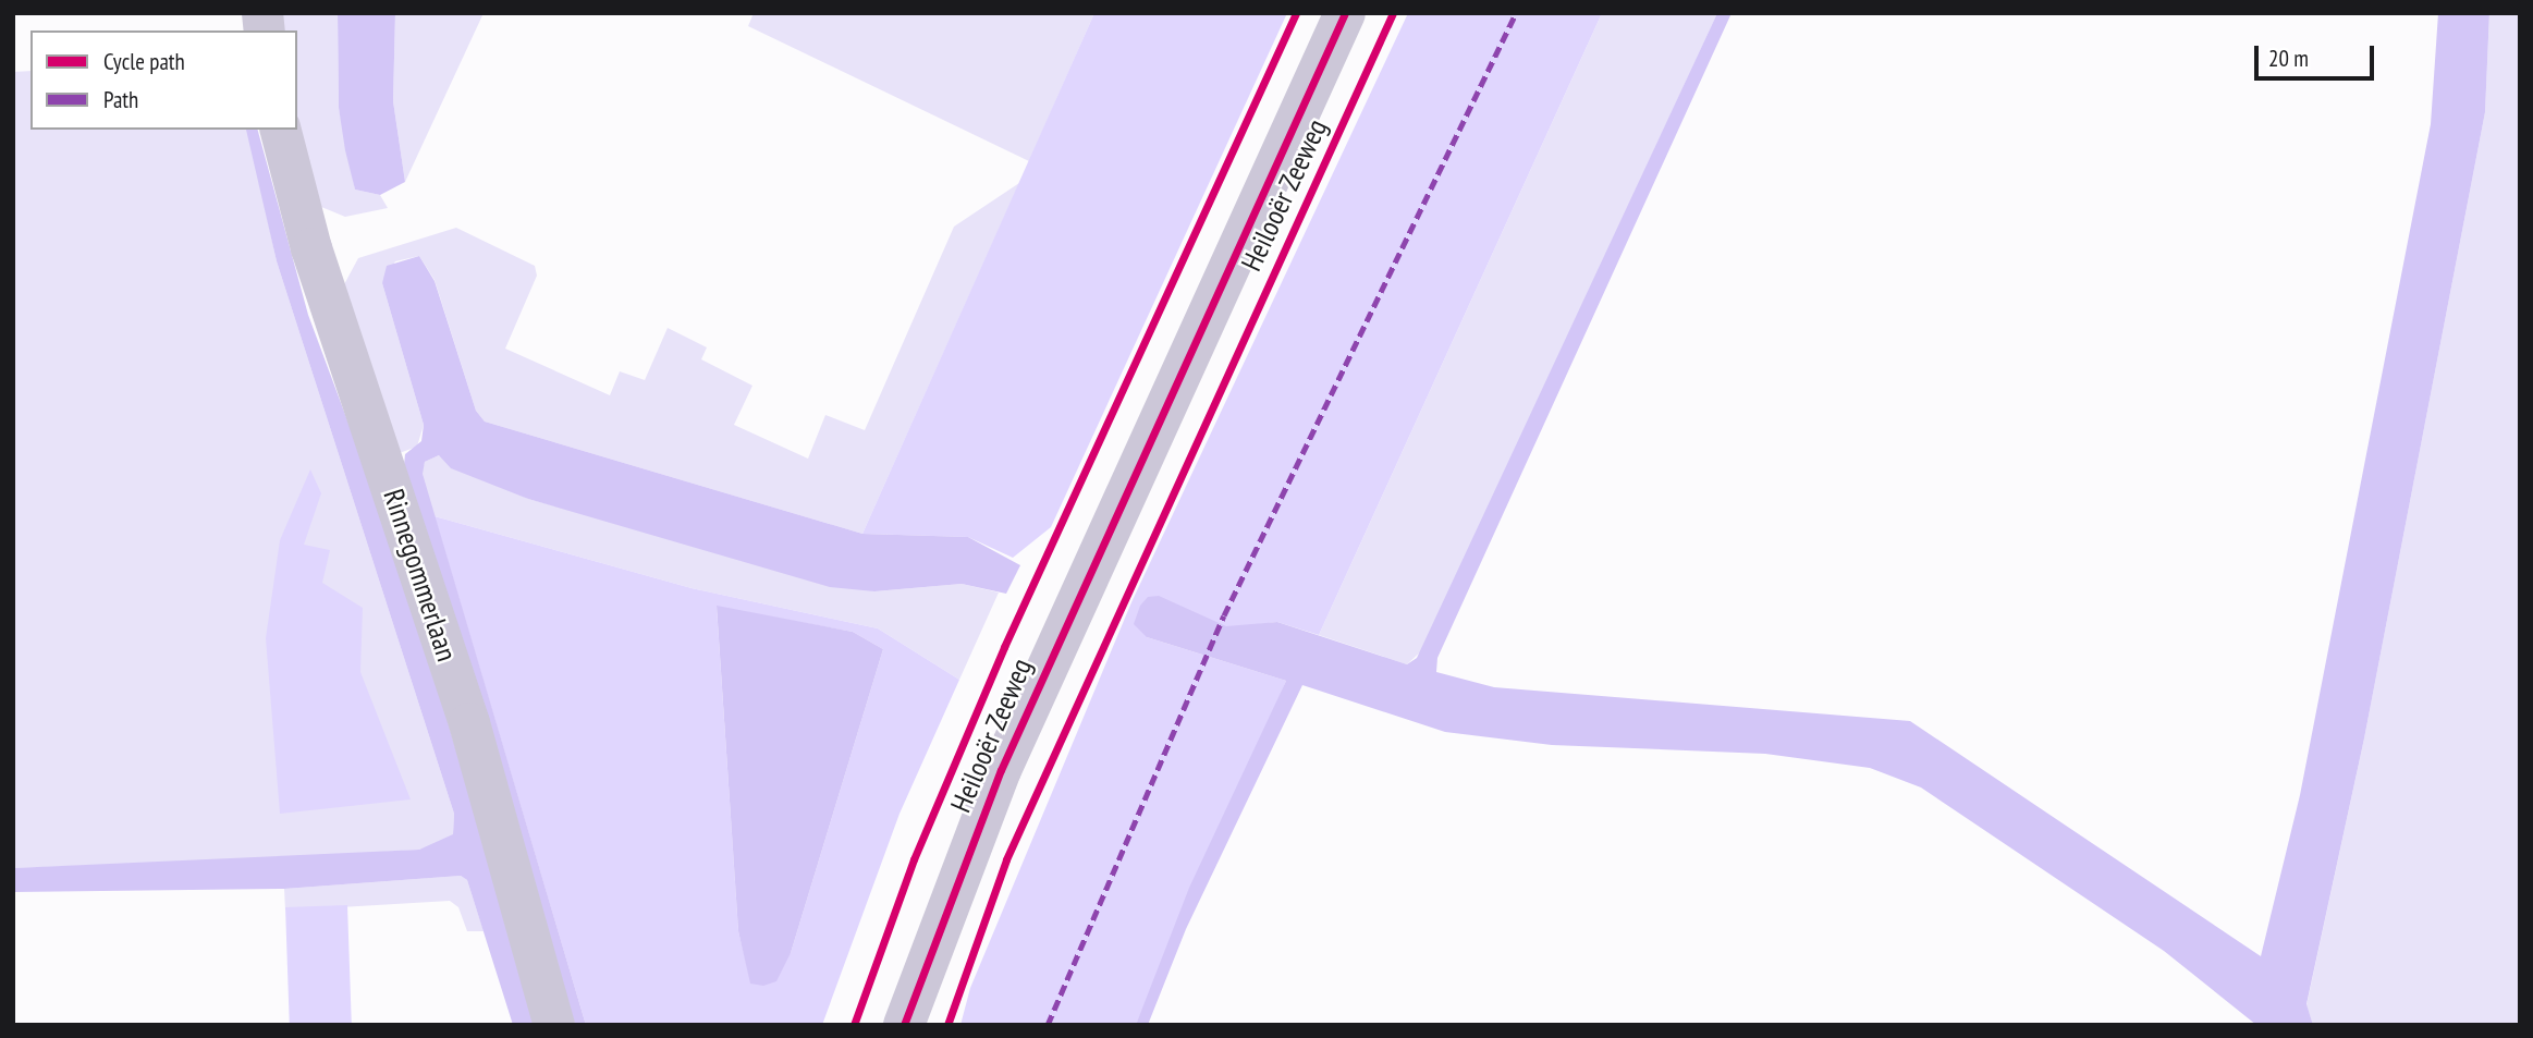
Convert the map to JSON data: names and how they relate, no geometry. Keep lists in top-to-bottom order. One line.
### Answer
{"streets":{"street":["Heilooër Zeeweg","Rinnegommerlaan"]},"legend":["Cycle path","Path"],"scale_bar":"20 m"}
